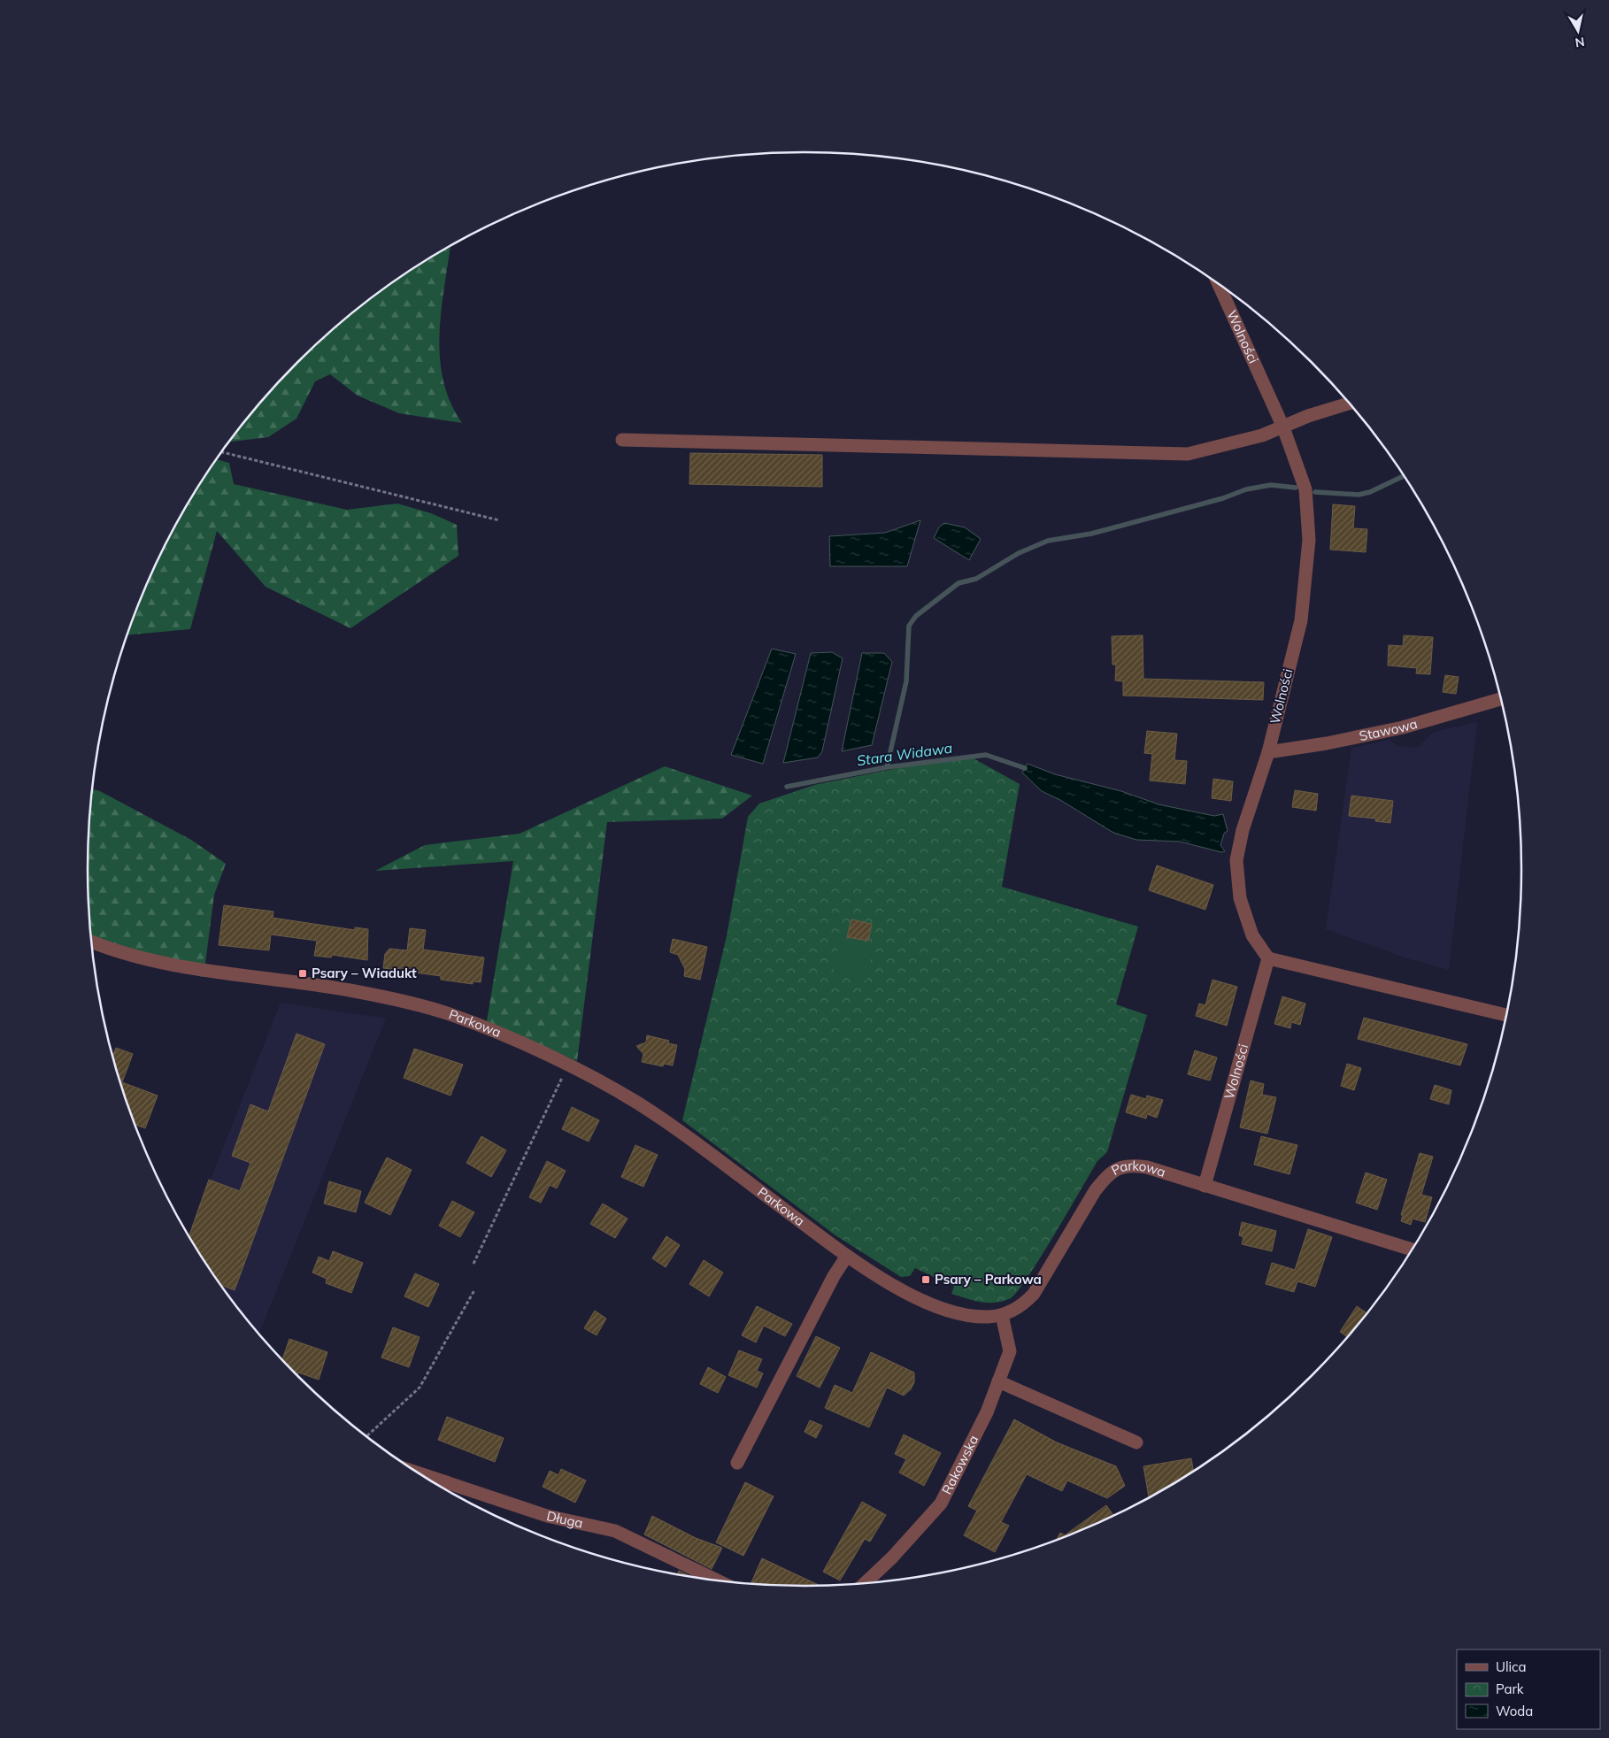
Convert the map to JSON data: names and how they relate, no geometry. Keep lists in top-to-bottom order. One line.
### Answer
{"streets":{"street":["Wolności","Stawowa","Parkowa","Rakowska","Długa"]},"crossings":[["Wolności","Stawowa"],["Wolności","Parkowa"],["Parkowa","Rakowska"]],"water":["Stara Widawa"],"places":{"transit":["Psary – Wiadukt","Psary – Parkowa"]},"legend":["Ulica","Park","Woda"],"north":"bottom"}
